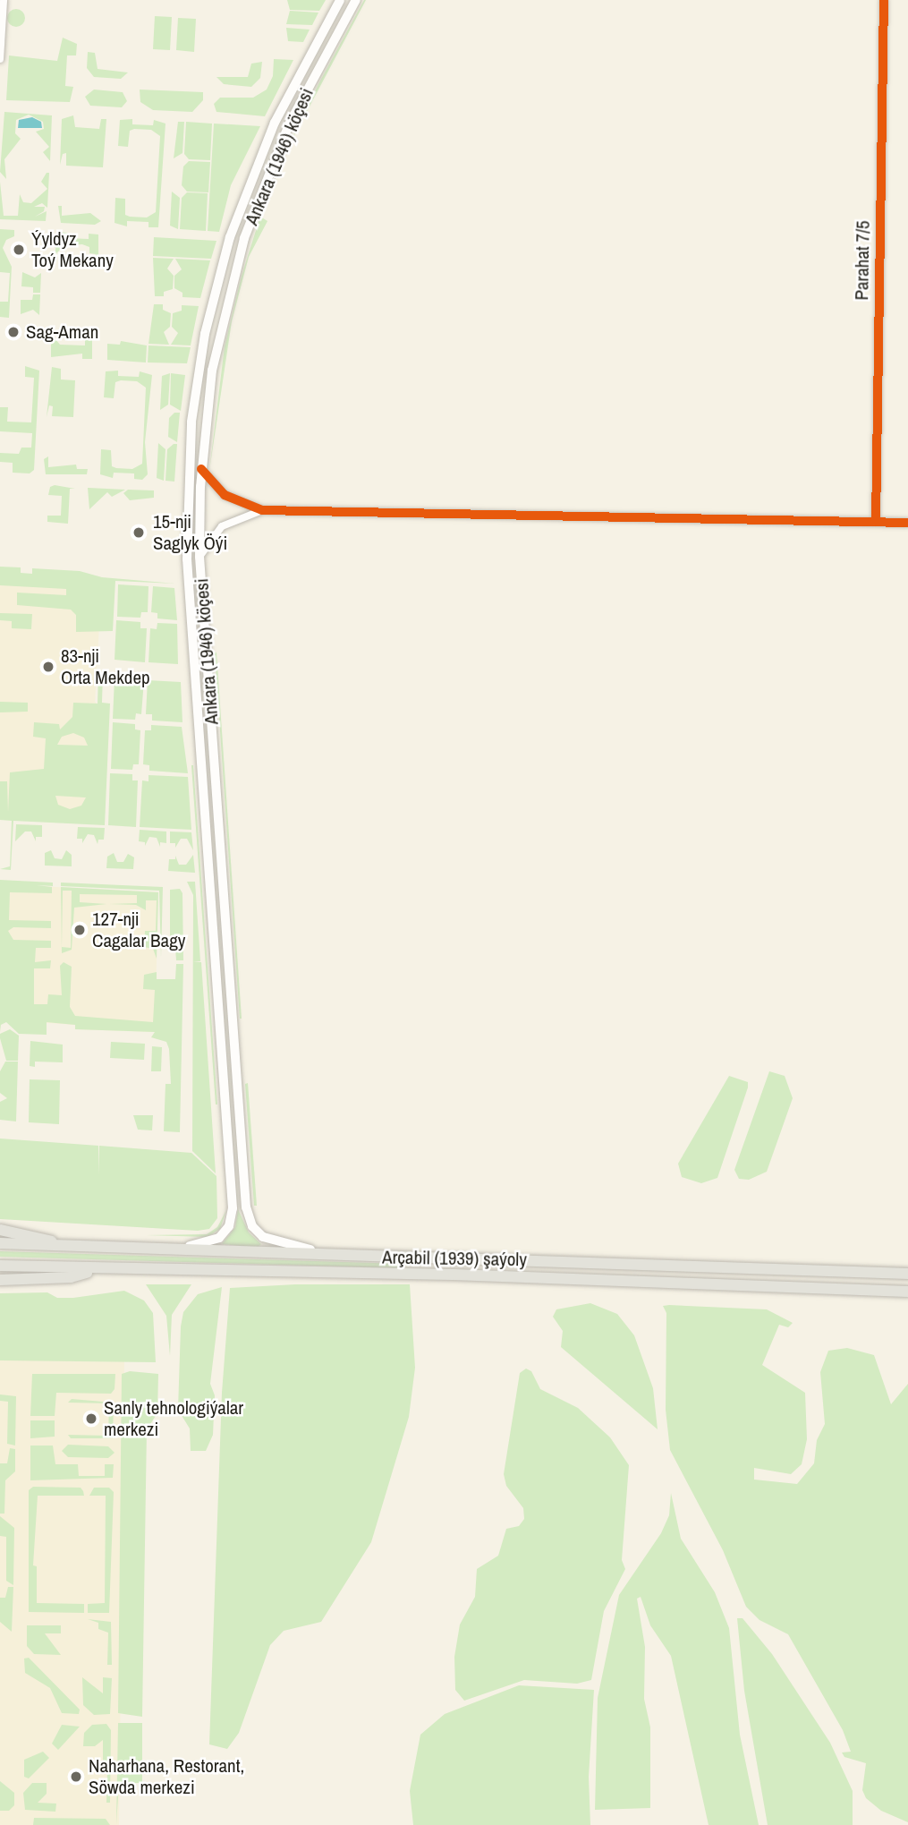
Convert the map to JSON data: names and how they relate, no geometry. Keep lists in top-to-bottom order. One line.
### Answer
{"streets":{"main road":["Ankara (1946) köçesi","Arçabil (1939) şaýoly"],"street":["Parahat 7/5"]},"crossings":[["Ankara (1946) köçesi","Arçabil (1939) şaýoly"]],"places":["Ýyldyz Toý Mekany","Sag-Aman","15-nji Saglyk Öýi","83-nji Orta Mekdep","127-nji Cagalar Bagy","Sanly tehnologiýalar merkezi","Naharhana, Restorant, Söwda merkezi"]}
